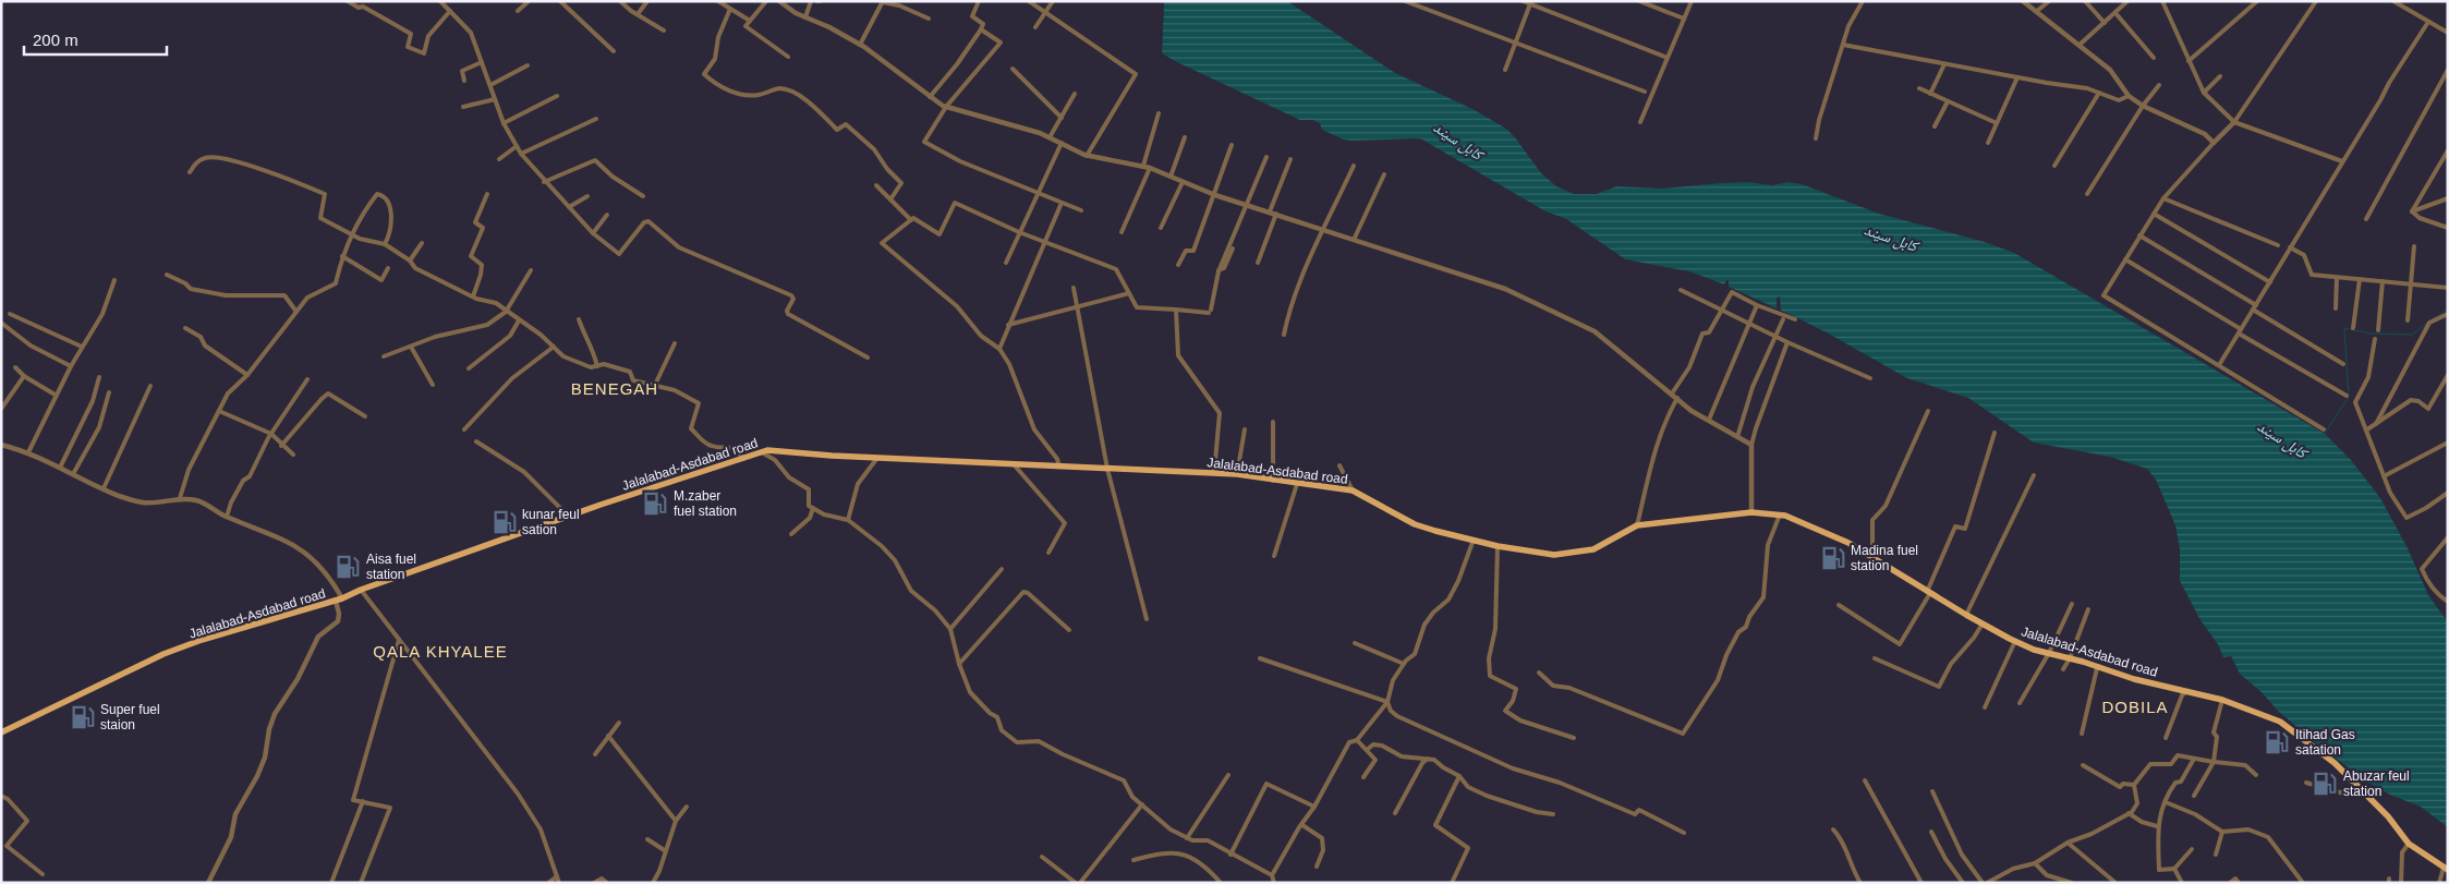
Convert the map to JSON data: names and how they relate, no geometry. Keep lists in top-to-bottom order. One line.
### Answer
{"streets":{"main road":["Jalalabad-Asdabad road"]},"districts":["BENEGAH","QALA KHYALEE","DOBILA"],"water":["کابل سيند"],"places":{"fuel station":["M.zaber fuel station","kunar feul sation","Madina fuel station","Aisa fuel station","Super fuel staion","Itihad Gas satation","Abuzar feul station"]},"scale_bar":"200 m"}
